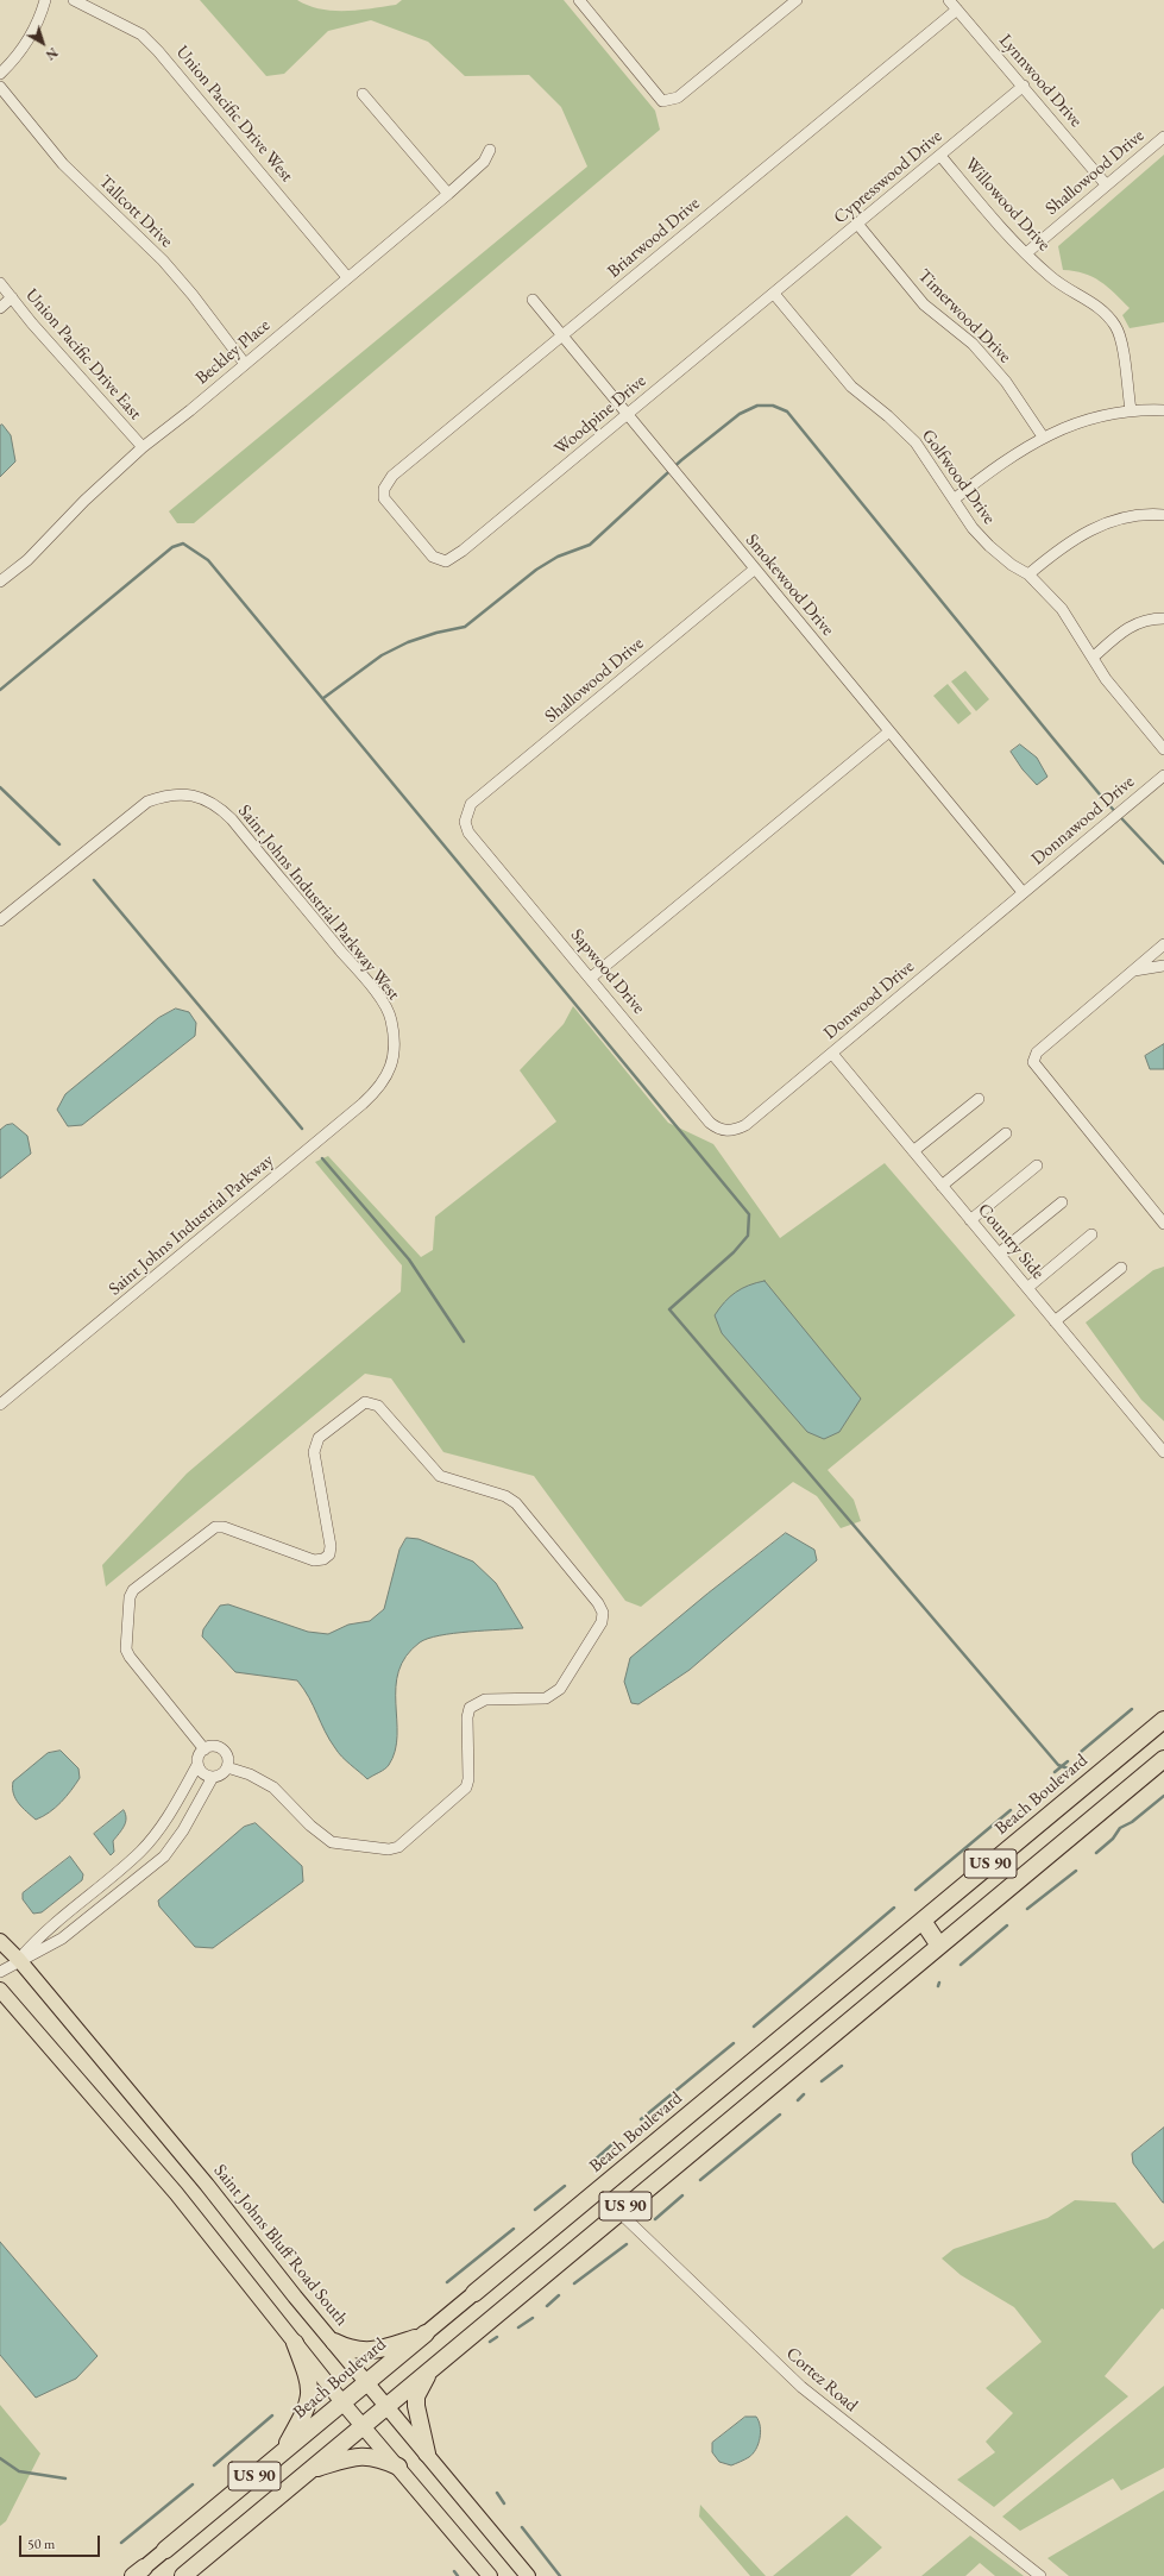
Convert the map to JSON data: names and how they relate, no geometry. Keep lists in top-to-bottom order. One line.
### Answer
{"streets":{"highway":["Beach Boulevard","US 90"],"main road":["Saint Johns Bluff Road South"],"street":["Lynnwood Drive","Union Pacific Drive West","Shallowood Drive","Cypresswood Drive","Willowood Drive","Tallcott Drive","Briarwood Drive","Timerwood Drive","Beckley Place","Union Pacific Drive East","Woodpine Drive","Golfwood Drive","Smokewood Drive","Donnawood Drive","Saint Johns Industrial Parkway West","Sapwood Drive","Donwood Drive","Saint Johns Industrial Parkway","Country Side","Cortez Road"]},"crossings":[["Lynnwood Drive","Shallowood Drive"],["Lynnwood Drive","Cypresswood Drive"],["Lynnwood Drive","Briarwood Drive"],["Union Pacific Drive West","Beckley Place"],["Shallowood Drive","Willowood Drive"],["Shallowood Drive","Smokewood Drive"],["Shallowood Drive","Sapwood Drive"],["Cypresswood Drive","Willowood Drive"],["Cypresswood Drive","Timerwood Drive"],["Cypresswood Drive","Woodpine Drive"],["Cypresswood Drive","Golfwood Drive"],["Tallcott Drive","Beckley Place"],["Briarwood Drive","Woodpine Drive"],["Briarwood Drive","Smokewood Drive"],["Beckley Place","Union Pacific Drive East"],["Woodpine Drive","Golfwood Drive"],["Woodpine Drive","Smokewood Drive"],["Smokewood Drive","Donnawood Drive"],["Smokewood Drive","Donwood Drive"],["Donnawood Drive","Donwood Drive"],["Saint Johns Industrial Parkway West","Saint Johns Industrial Parkway"],["Sapwood Drive","Donwood Drive"],["Donwood Drive","Country Side"],["Beach Boulevard","Saint Johns Bluff Road South"],["Beach Boulevard","Cortez Road"],["US 90","Saint Johns Bluff Road South"],["US 90","Cortez Road"]],"scale_bar":"50 m","north":"bottom right"}
